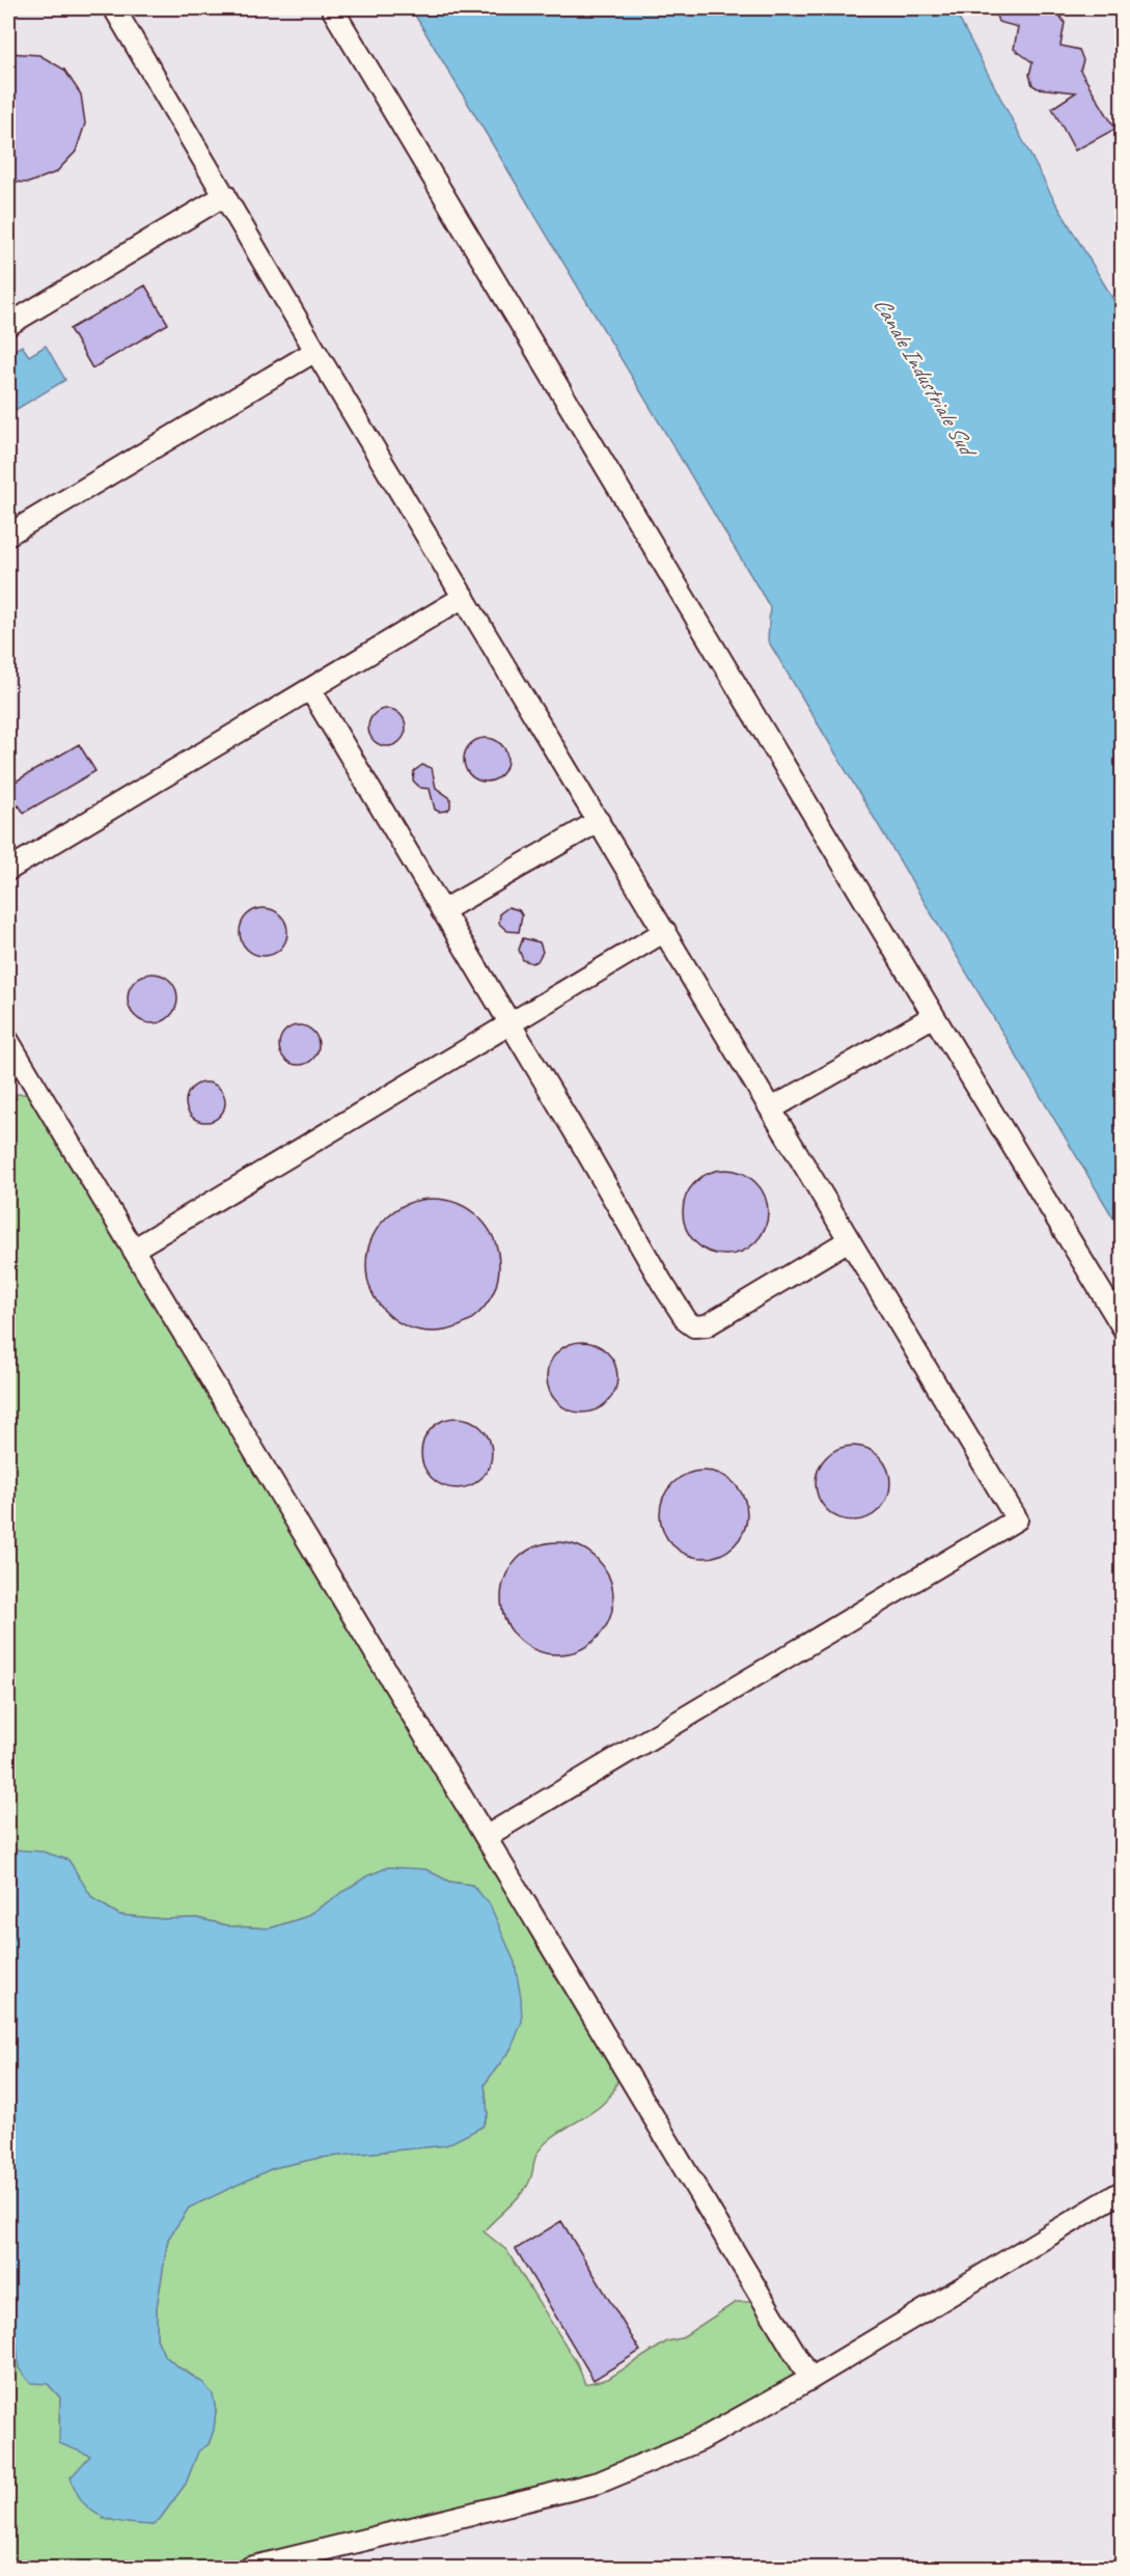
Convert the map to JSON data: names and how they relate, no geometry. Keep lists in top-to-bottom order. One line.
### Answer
{"water":["Canale Industriale Sud"]}
